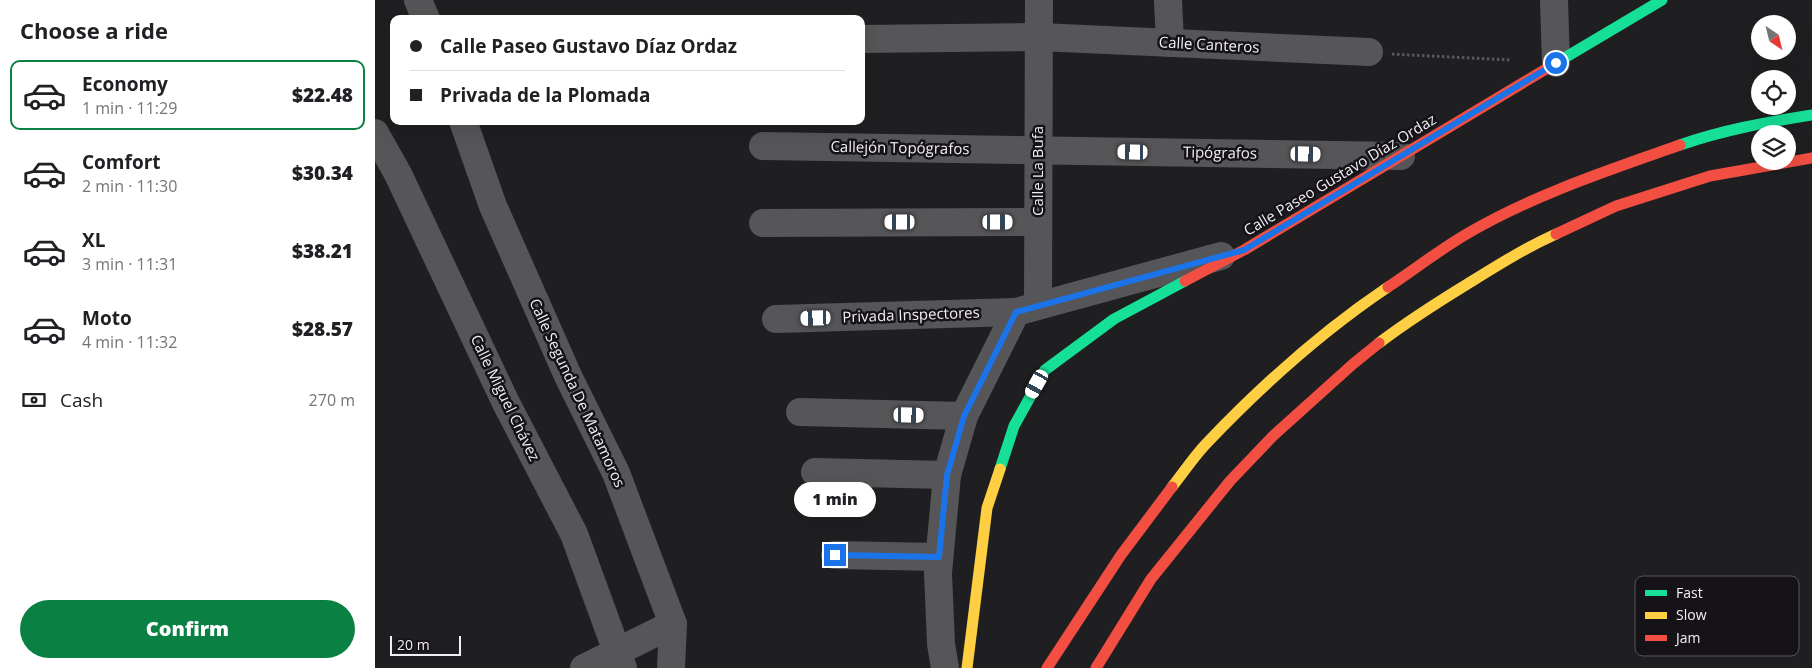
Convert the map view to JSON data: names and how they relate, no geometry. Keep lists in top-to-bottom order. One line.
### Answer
{"streets":{"main road":["Calle Paseo Gustavo Díaz Ordaz"],"street":["Calle Canteros","Callejón Topógrafos","Tipógrafos","Calle La Bufa","Privada Inspectores","Calle Segunda De Matamoros","Calle Miguel Chávez"]},"crossings":[["Calle Canteros","Calle La Bufa"],["Callejón Topógrafos","Tipógrafos"],["Callejón Topógrafos","Calle La Bufa"],["Tipógrafos","Calle La Bufa"],["Tipógrafos","Calle Paseo Gustavo Díaz Ordaz"],["Calle La Bufa","Privada Inspectores"],["Calle Paseo Gustavo Díaz Ordaz","Privada Inspectores"]],"legend":["Fast","Slow","Jam"],"scale_bar":"20 m","north":"bottom right","page":{"heading":"Choose a ride","banner":["Calle Paseo Gustavo Díaz Ordaz","Privada de la Plomada"],"list":[{"name":"Economy","note":"1 min · 11:29","value":"$22.48"},{"name":"Comfort","note":"2 min · 11:30","value":"$30.34"},{"name":"XL","note":"3 min · 11:31","value":"$38.21"},{"name":"Moto","note":"4 min · 11:32","value":"$28.57"}],"pay":["Cash","270 m"],"bubble":"1 min","buttons":"Confirm","scale":"20 m"}}
